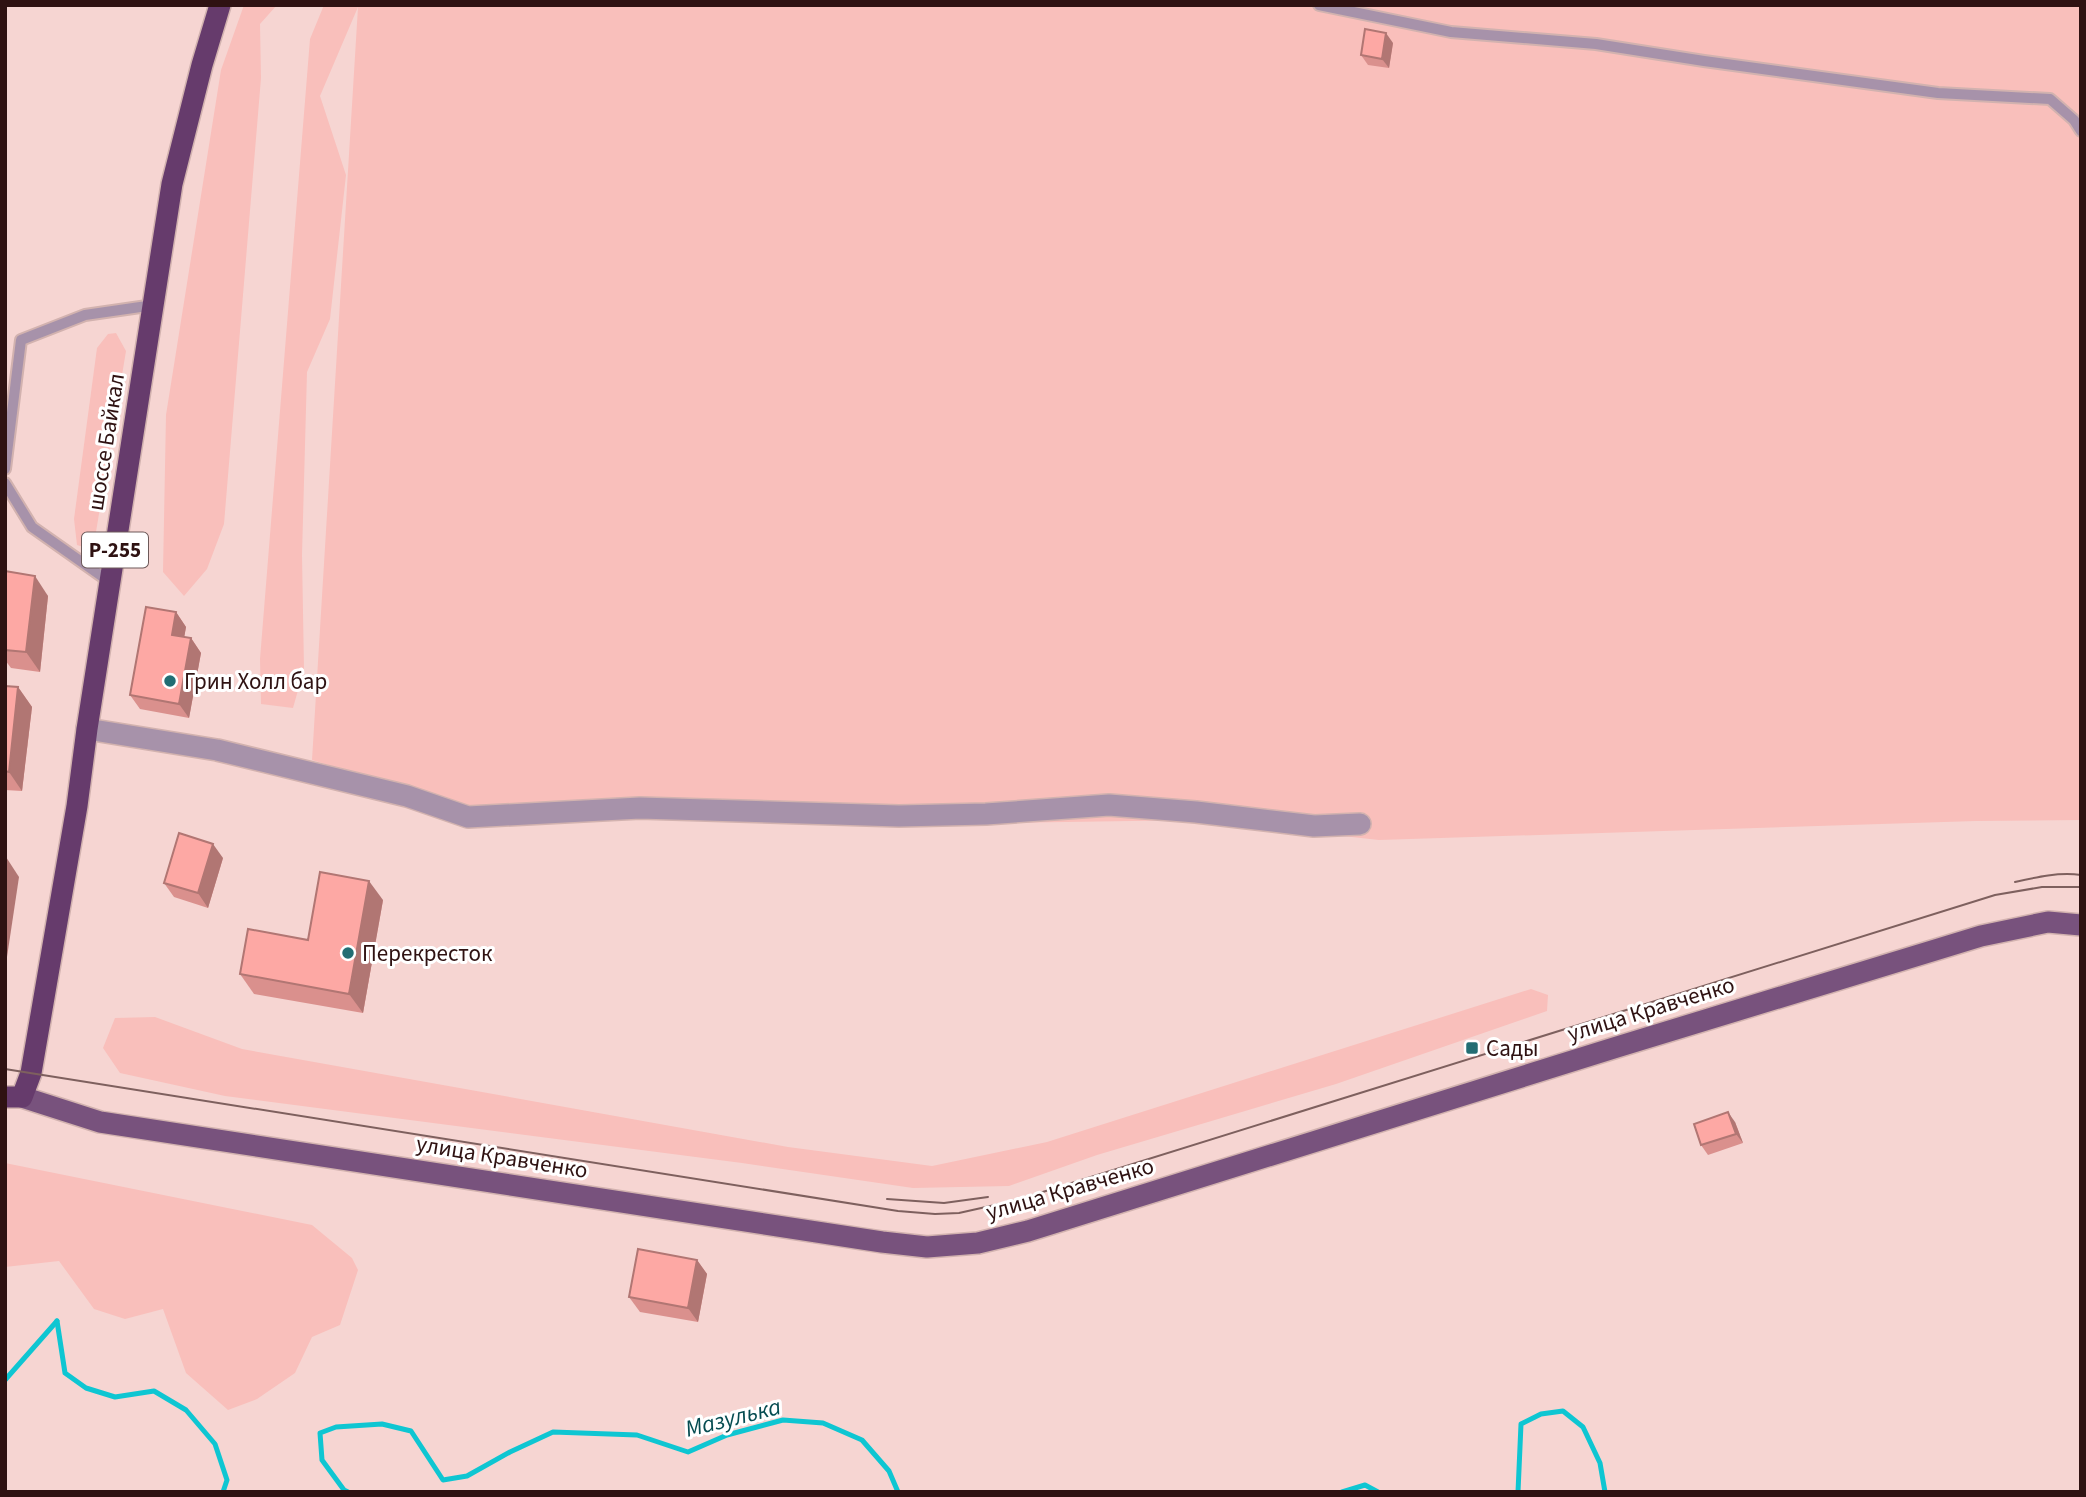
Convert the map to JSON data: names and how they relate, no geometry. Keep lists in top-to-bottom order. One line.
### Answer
{"streets":{"highway":["шоссе Байкал","Р-255"],"main road":["улица Кравченко"]},"crossings":[["шоссе Байкал","улица Кравченко"]],"water":["Мазулька"],"places":{"other":["Грин Холл бар","Перекресток"],"transit":["Сады"]}}
